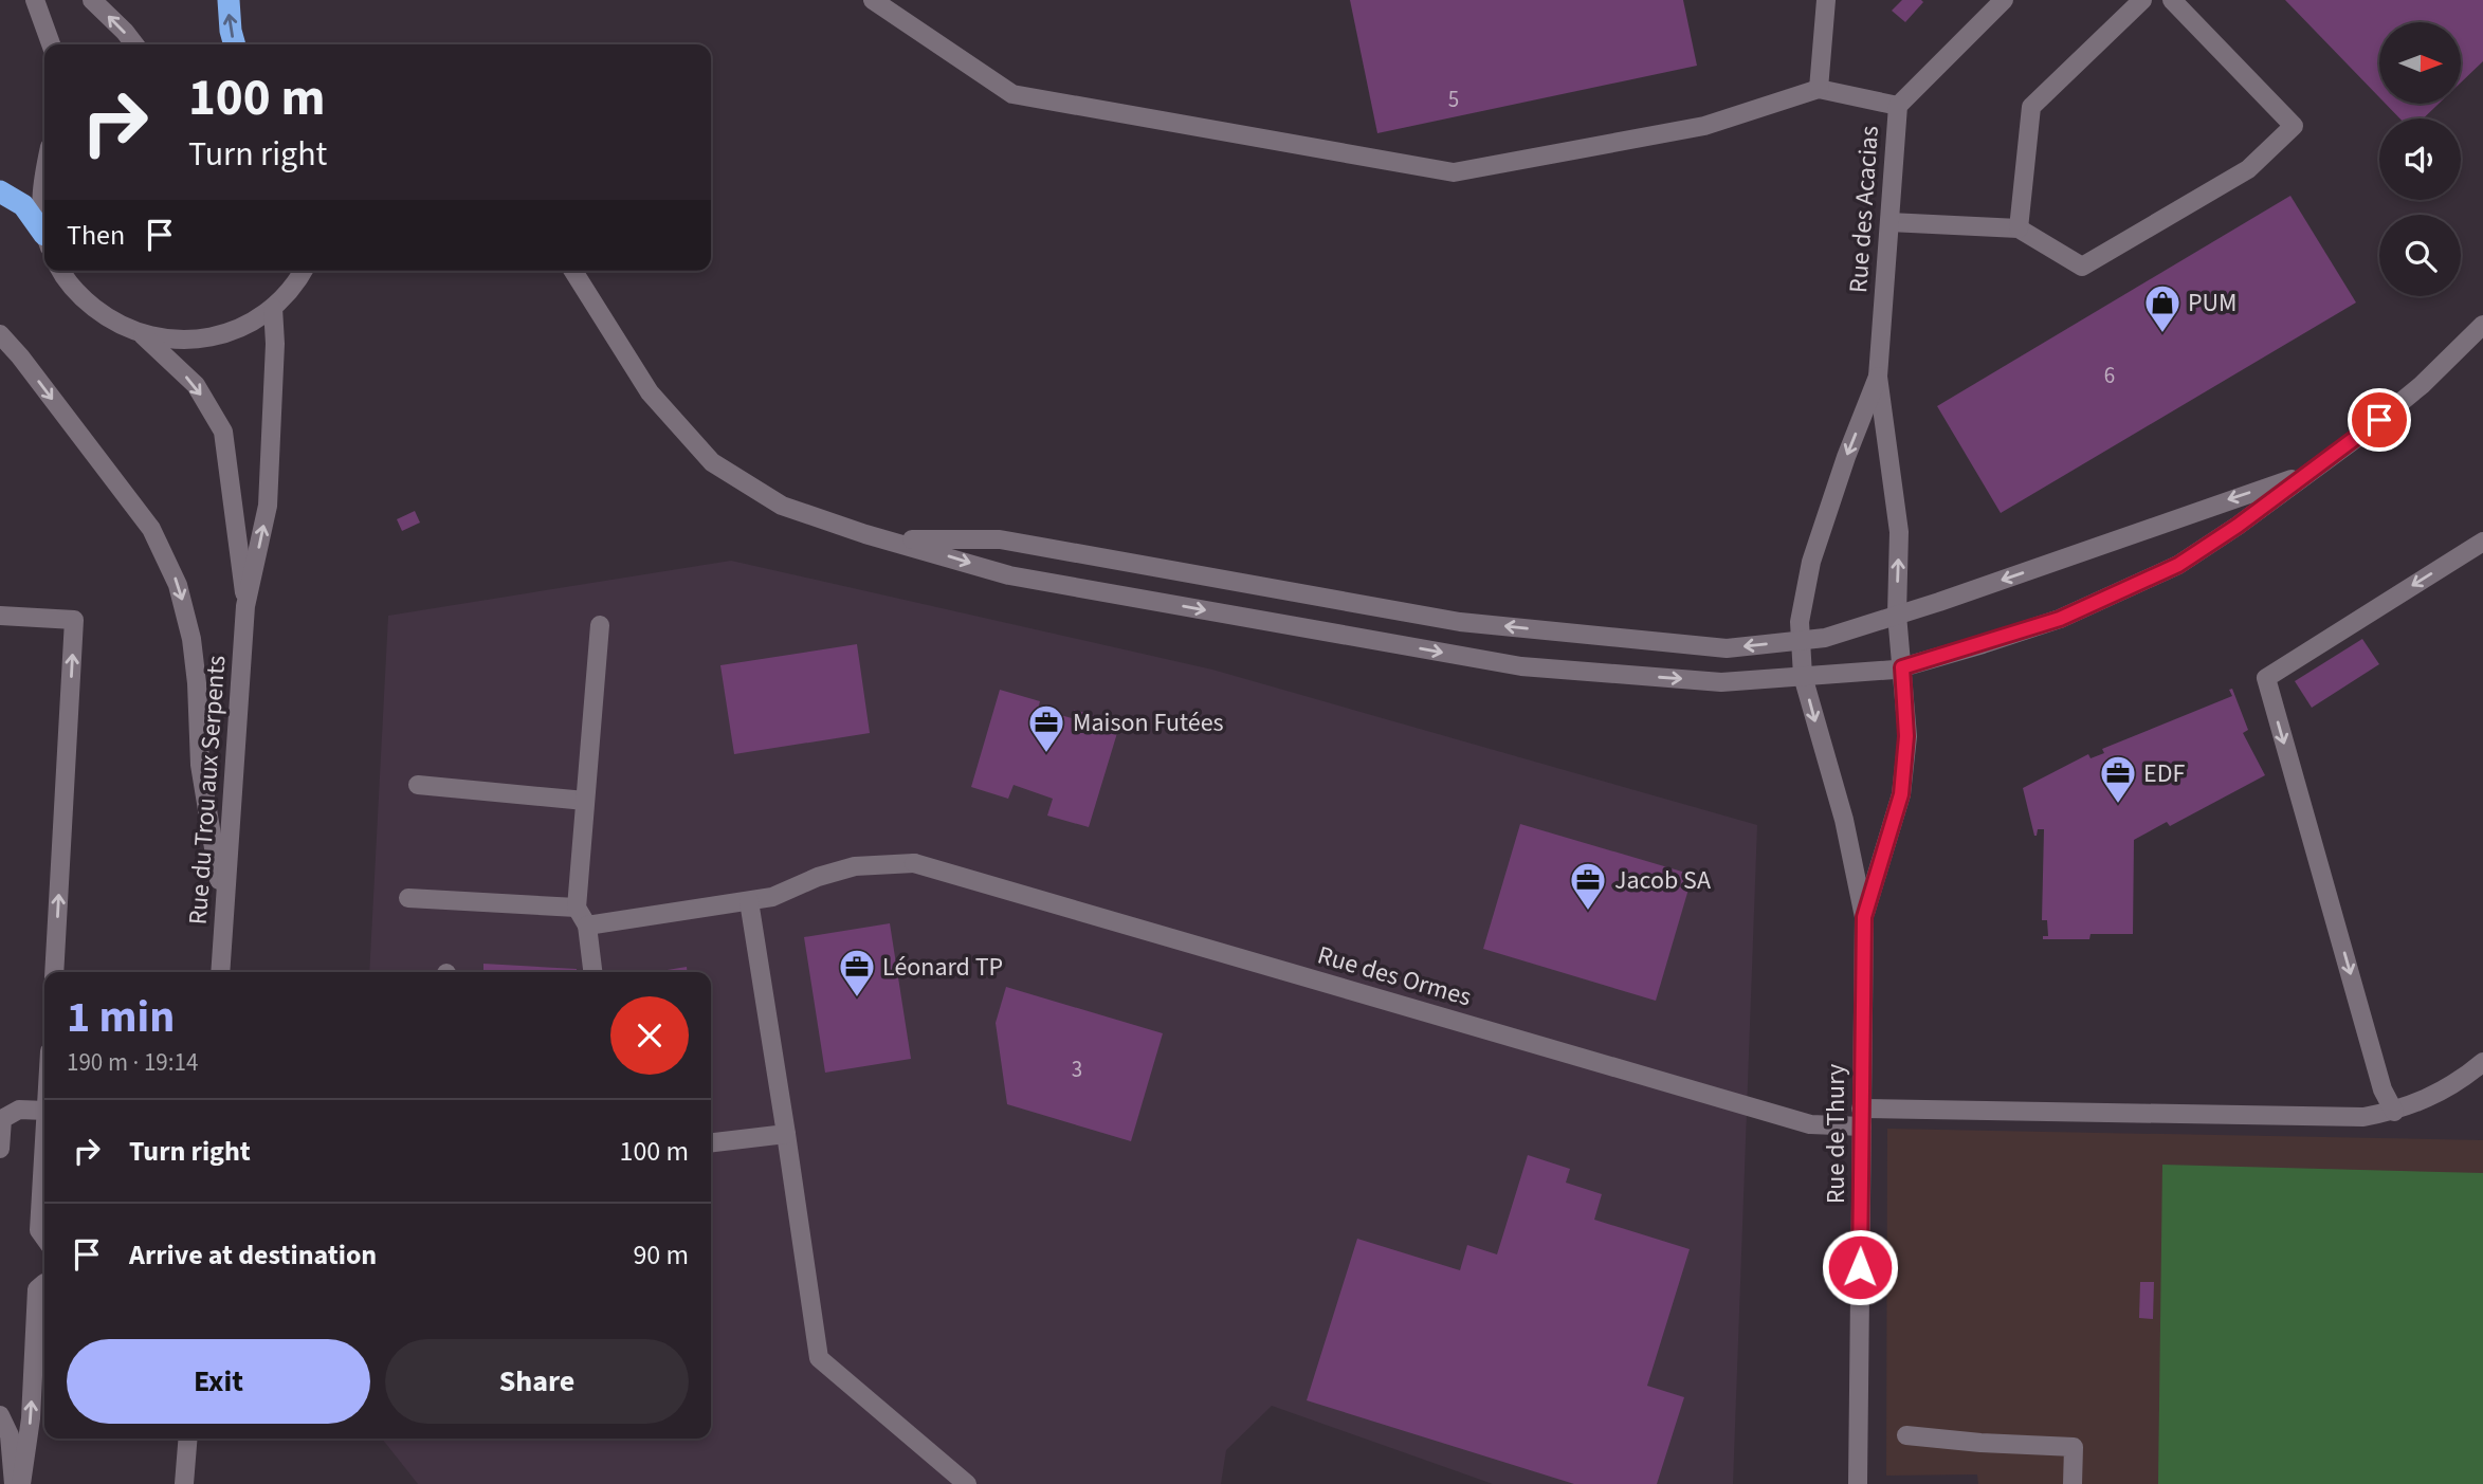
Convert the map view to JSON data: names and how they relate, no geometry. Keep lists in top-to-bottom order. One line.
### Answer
{"streets":{"street":["Rue des Acacias","Rue du Trou aux Serpents","Rue des Ormes","Rue de Thury"]},"crossings":[["Rue des Acacias","Rue de Thury"],["Rue des Ormes","Rue de Thury"]],"places":{"shop":["PUM"],"office":["Maison Futées","EDF","Jacob SA","Léonard TP"]},"house_numbers":["5","6","3"],"north":"right","page":{"turn":["100 m","Turn right"],"then":"Then","heading":["1 min","190 m · 19:14"],"list":[{"name":"Turn right","value":"100 m"},{"name":"Arrive at destination","value":"90 m"}],"buttons":["Exit","Share"]}}
